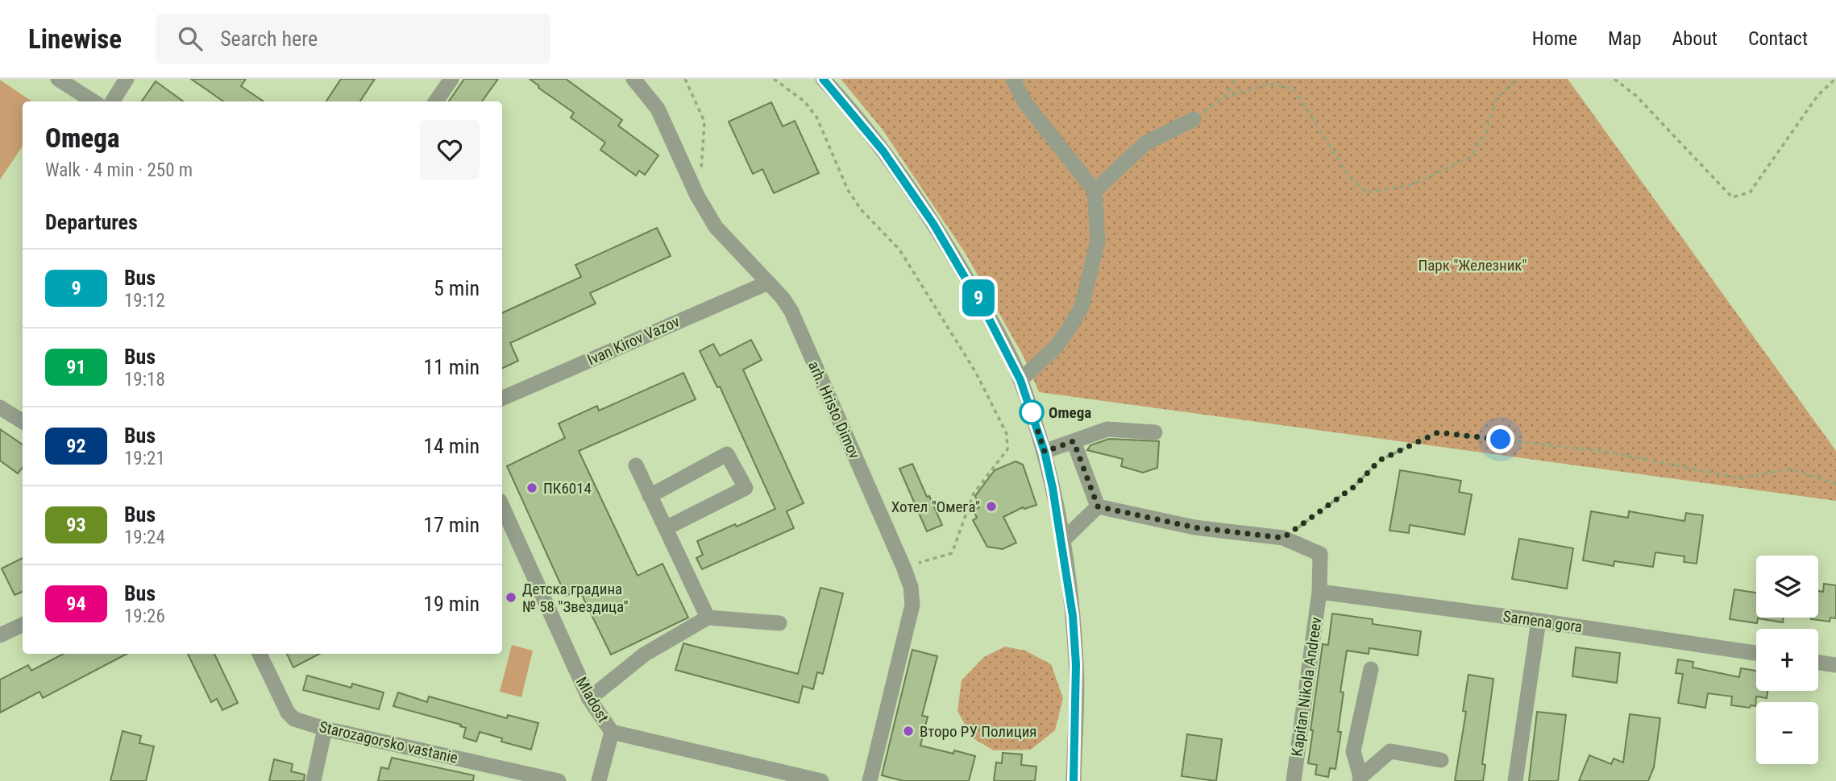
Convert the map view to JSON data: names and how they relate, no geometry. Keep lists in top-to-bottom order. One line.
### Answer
{"streets":{"street":["Ivan Kirov Vazov","arh. Hristo Dimov","Sarnena gora","Kapitan Nikola Andreev","Mladost","Starozagorsko vastanie"]},"crossings":[["Ivan Kirov Vazov","arh. Hristo Dimov"],["Sarnena gora","Kapitan Nikola Andreev"]],"parks":["Парк \"Железник\""],"places":["Omega","ПК6014","Хотел \"Омега\"","Детска градина № 58 \"Звездица\"","Второ РУ Полиция"],"lines":["bus line 9"],"page":{"header":"Linewise","search":"Search here","nav":["Home","Map","About","Contact"],"on_map":"9","heading":[["Omega","Walk · 4 min · 250 m"],"Departures"],"list":[{"mark":"9","name":"Bus","note":"19:12","value":"5 min"},{"mark":"91","name":"Bus","note":"19:18","value":"11 min"},{"mark":"92","name":"Bus","note":"19:21","value":"14 min"},{"mark":"93","name":"Bus","note":"19:24","value":"17 min"},{"mark":"94","name":"Bus","note":"19:26","value":"19 min"}],"map_buttons":["+","−"]}}
